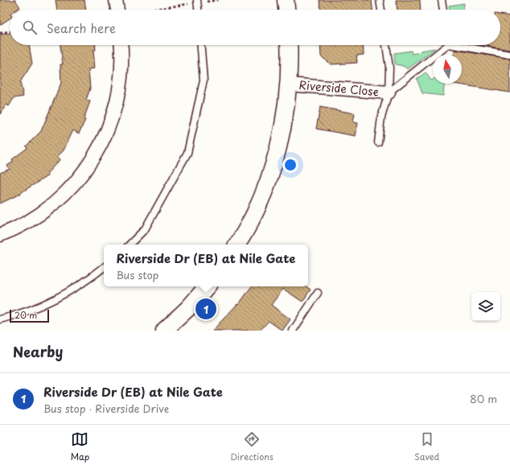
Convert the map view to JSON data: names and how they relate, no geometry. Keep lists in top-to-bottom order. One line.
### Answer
{"streets":{"street":["Riverside Close"]},"scale_bar":"20 m","north":"top","page":{"search":"Search here","popup":["Riverside Dr (EB) at Nile Gate","Bus stop"],"pins":"1","scale":"20 m","heading":"Nearby","list":[{"mark":"1","name":"Riverside Dr (EB) at Nile Gate","note":"Bus stop · Riverside Drive","value":"80 m"}],"nav":["Map","Directions","Saved"]}}
